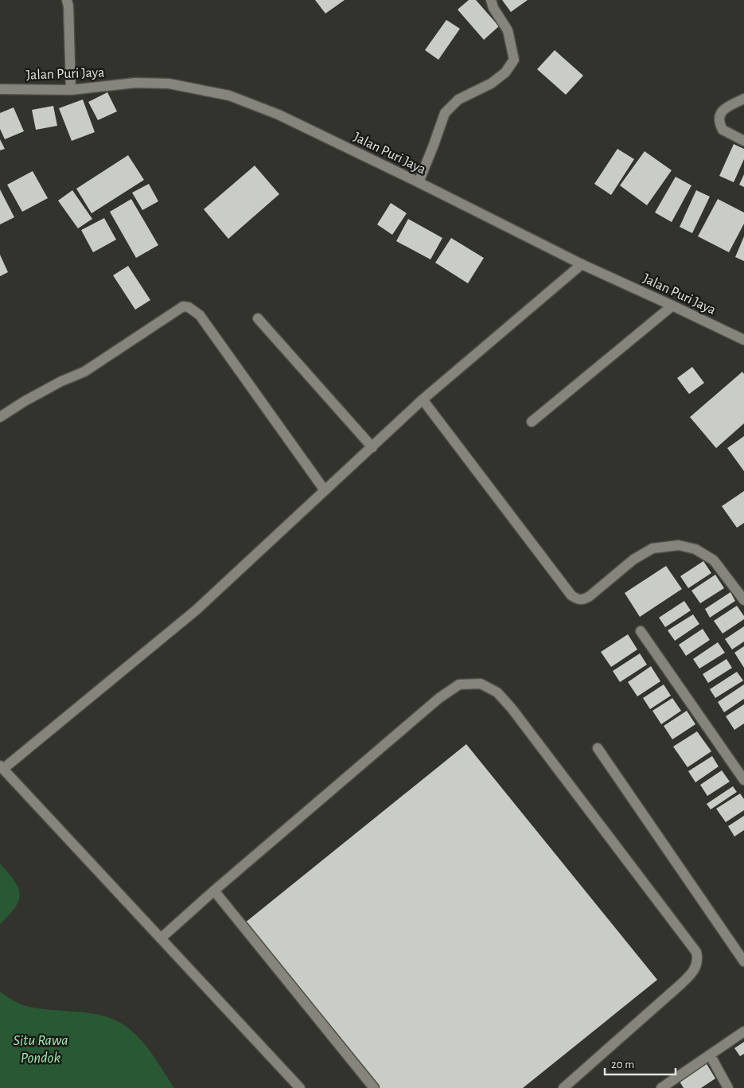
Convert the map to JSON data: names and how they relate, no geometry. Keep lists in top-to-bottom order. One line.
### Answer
{"streets":{"street":["Jalan Puri Jaya"]},"water":["Situ Rawa Pondok"],"scale_bar":"20 m"}
